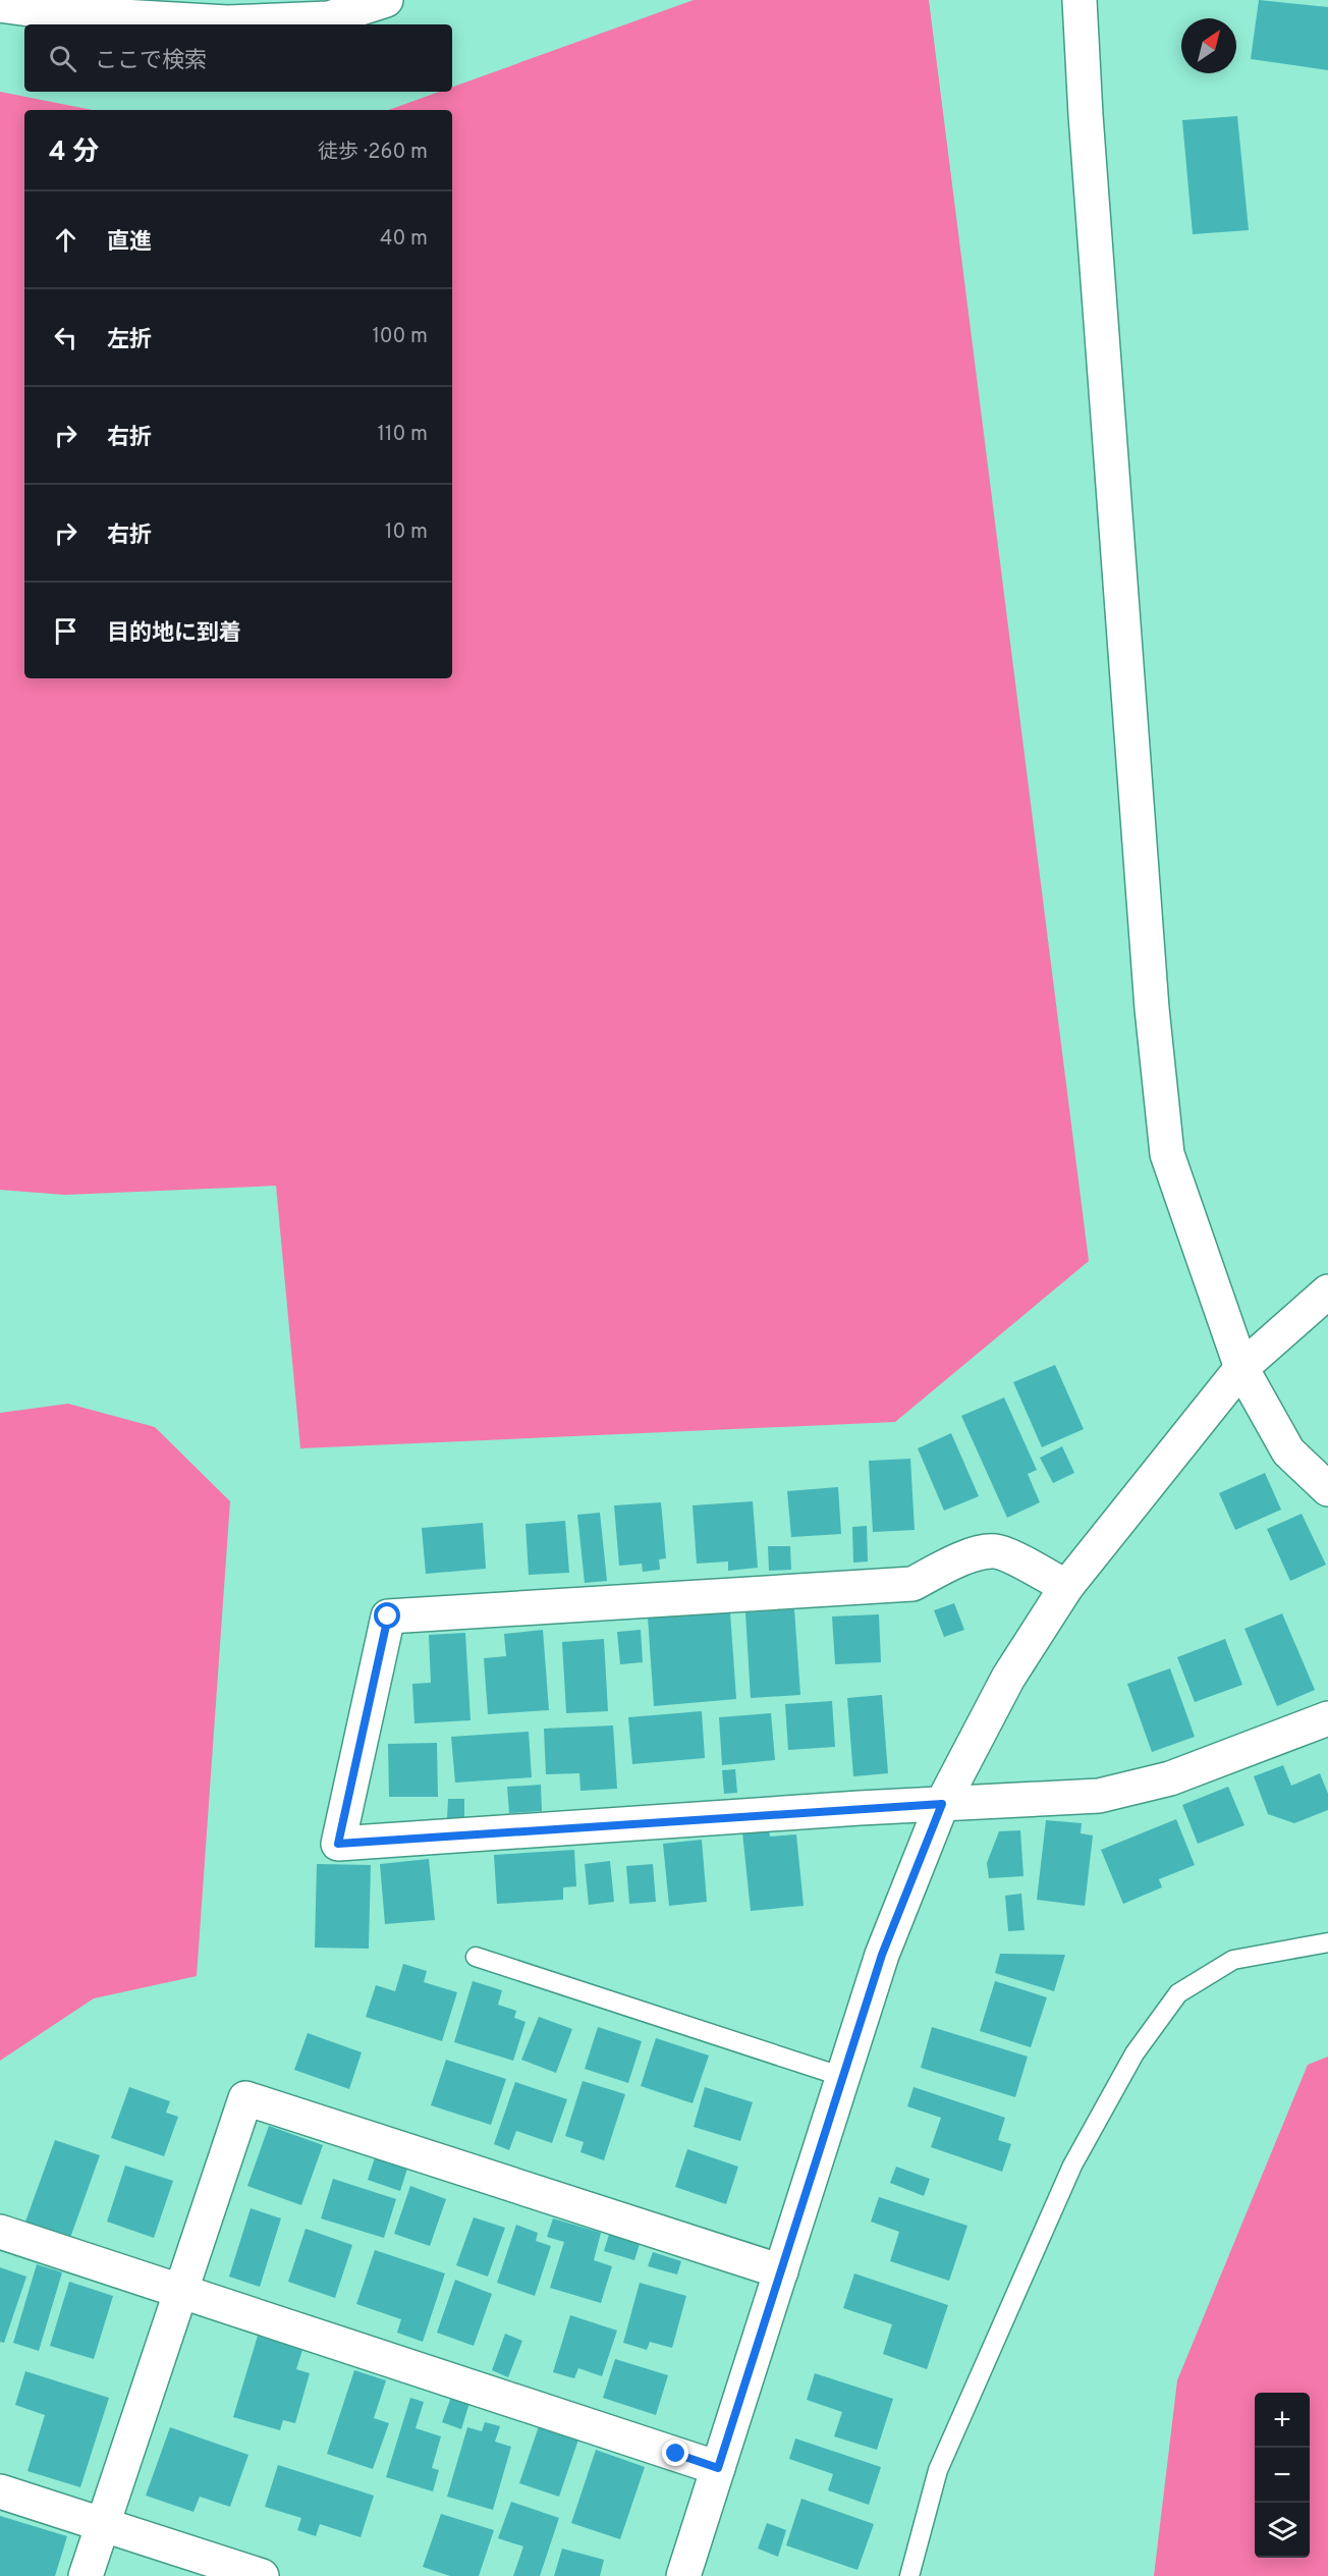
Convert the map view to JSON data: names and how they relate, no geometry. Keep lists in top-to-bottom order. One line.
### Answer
{"north":"top right","page":{"search":"ここで検索","heading":["4 分","徒歩 · 260 m"],"list":[["直進","40 m"],["左折","100 m"],["右折","110 m"],["右折","10 m"],"目的地に到着"],"map_buttons":["+","−"]}}
